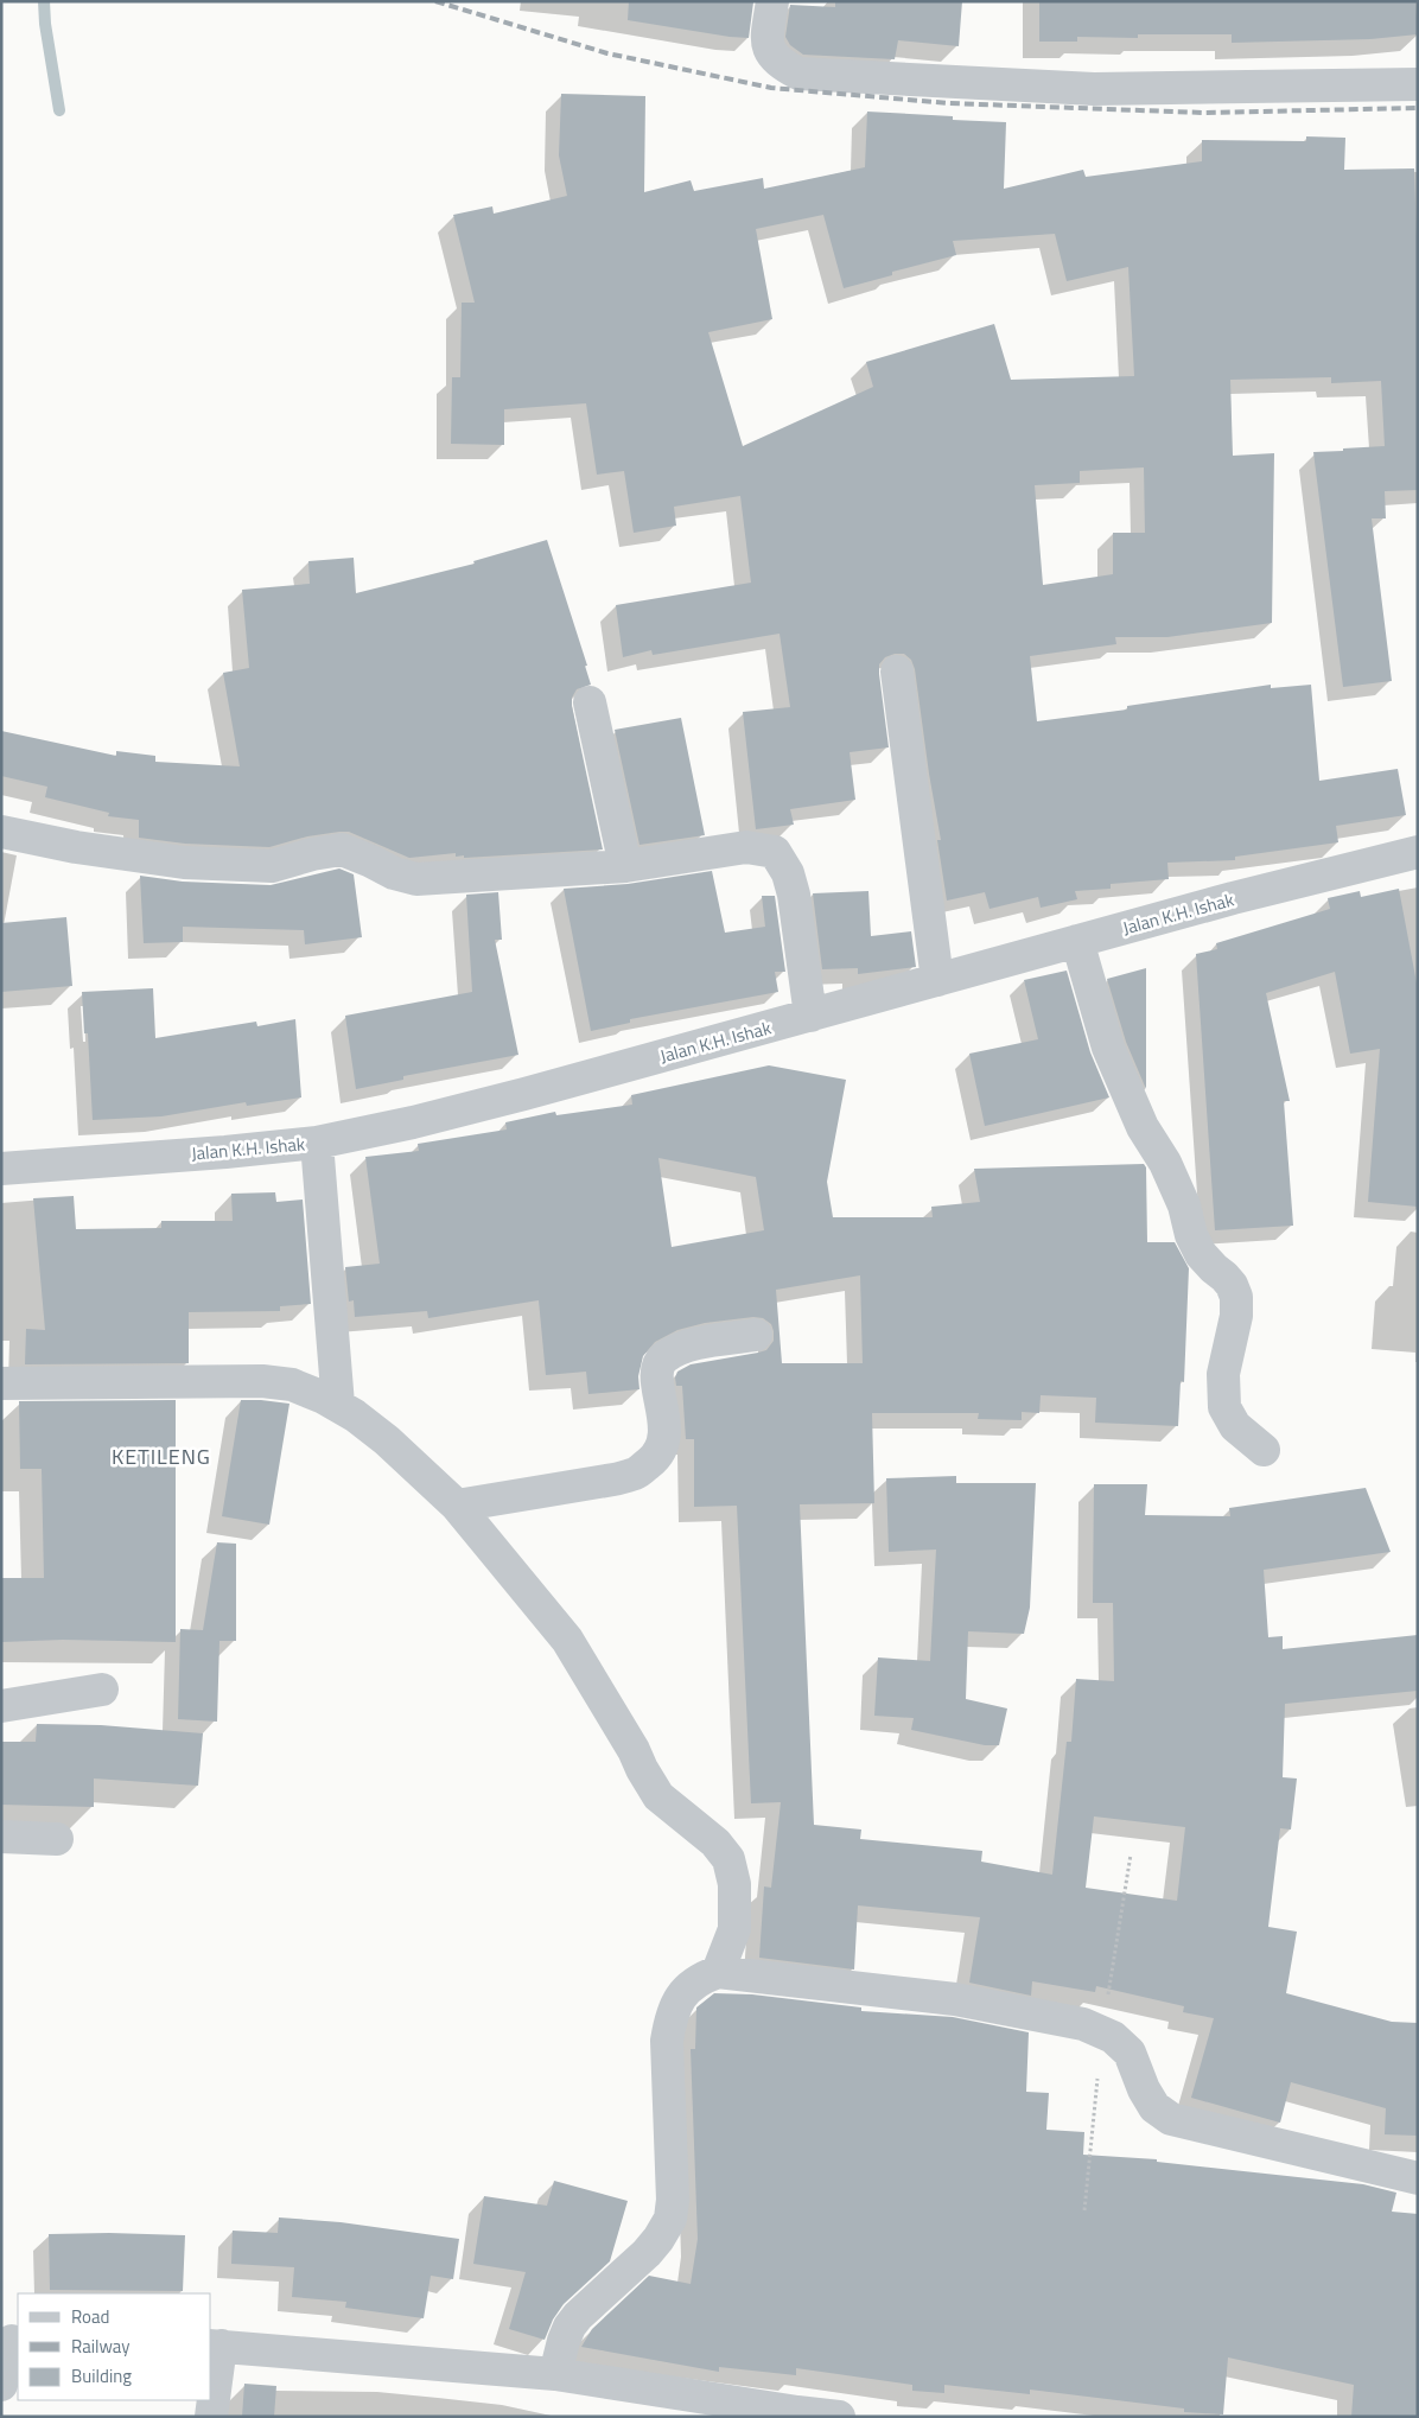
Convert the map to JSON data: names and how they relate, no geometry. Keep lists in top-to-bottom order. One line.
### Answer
{"streets":{"street":["Jalan K.H. Ishak"]},"districts":["KETILENG"],"legend":["Road","Railway","Building"]}
